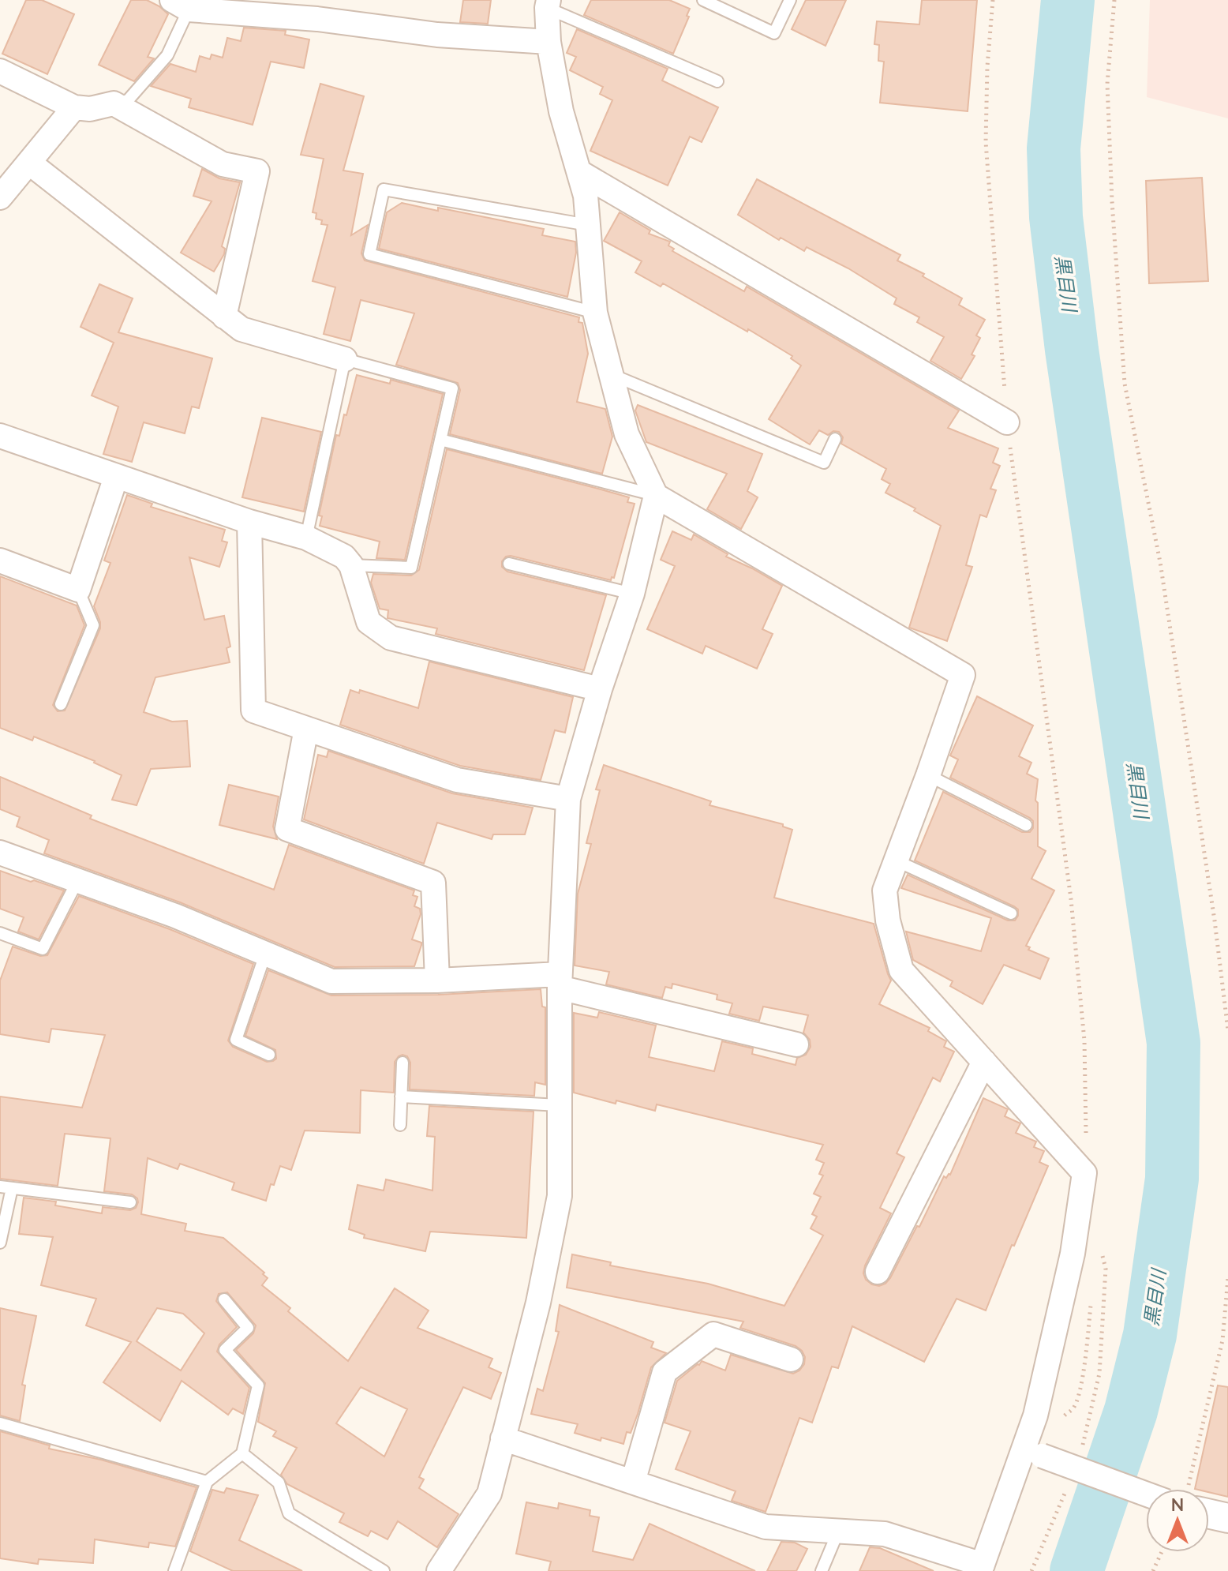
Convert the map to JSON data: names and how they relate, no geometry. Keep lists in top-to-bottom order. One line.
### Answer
{"water":["黒目川"],"north":"top"}
